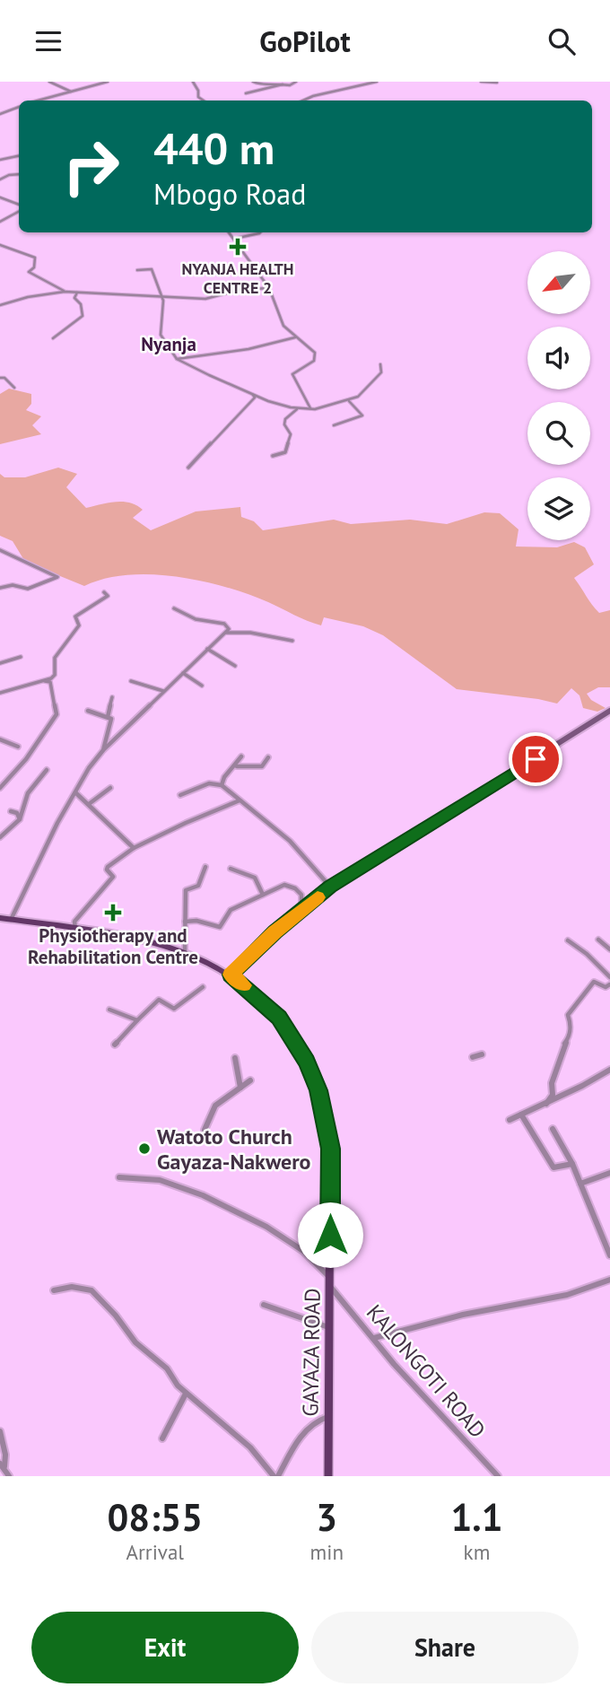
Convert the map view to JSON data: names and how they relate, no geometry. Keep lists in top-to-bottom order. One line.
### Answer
{"streets":{"main road":["GAYAZA ROAD"],"street":["KALONGOTI ROAD"]},"crossings":[["GAYAZA ROAD","KALONGOTI ROAD"]],"districts":["Nyanja"],"places":{"health":["NYANJA HEALTH CENTRE 2","Physiotherapy and Rehabilitation Centre"],"other":["Watoto Church Gayaza-Nakwero"]},"north":"bottom left","page":{"header":"GoPilot","turn":["440 m","Mbogo Road"],"eta":["08:55","Arrival","3","min","1.1","km"],"buttons":["Exit","Share"]}}
